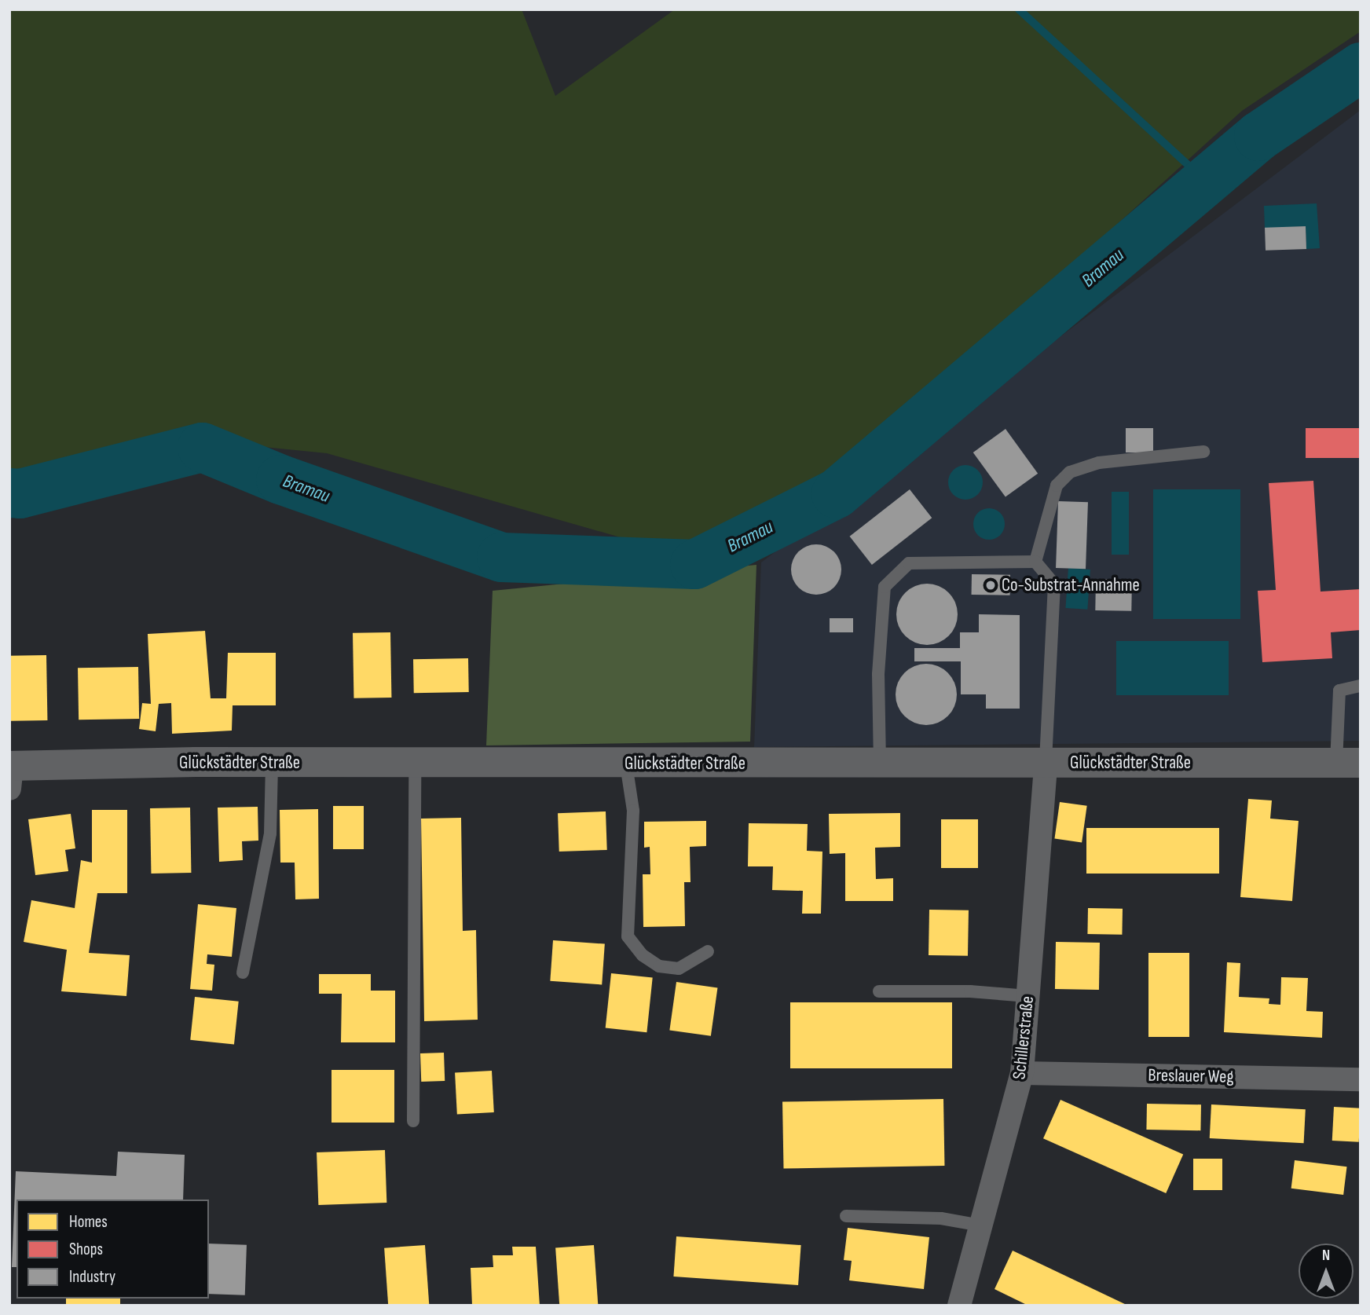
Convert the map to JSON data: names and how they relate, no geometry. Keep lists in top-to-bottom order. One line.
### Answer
{"streets":{"street":["Glückstädter Straße","Schillerstraße","Breslauer Weg"]},"crossings":[["Glückstädter Straße","Schillerstraße"],["Schillerstraße","Breslauer Weg"]],"water":["Bramau"],"places":["Co-Substrat-Annahme"],"legend":["Homes","Shops","Industry"],"north":"top"}
